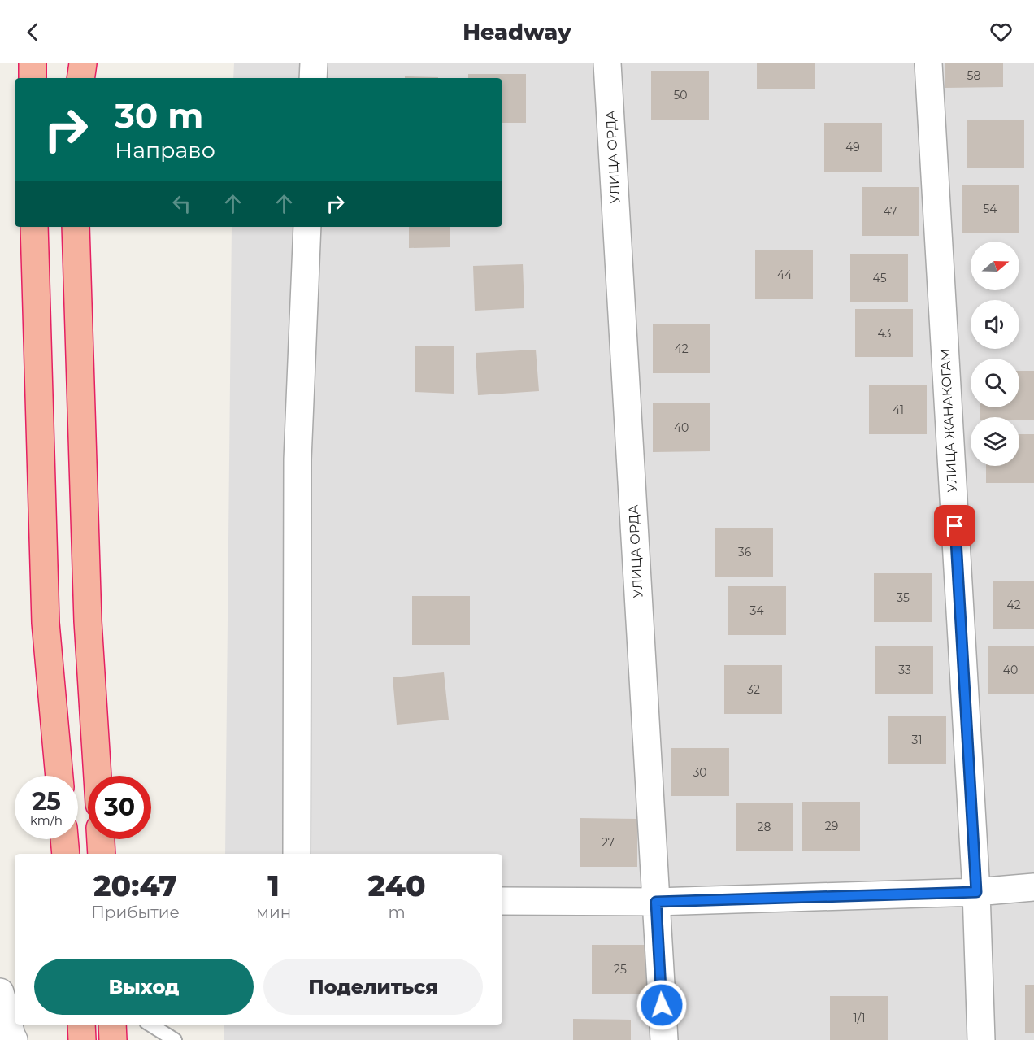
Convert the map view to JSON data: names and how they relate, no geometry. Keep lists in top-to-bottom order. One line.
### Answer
{"streets":{"street":["УЛИЦА ОРДА","УЛИЦА ЖАНАКОГАМ"]},"house_numbers":["58","50","49","54","47","44","45","43","42","41","40","36","35","42","34","33","40","32","31","30","29","28","27","25","1/1"],"north":"right","page":{"header":"Headway","turn":["30 m","Направо"],"speed":"25 km/h","limit":"30","eta":["20:47","Прибытие","1","мин","240","m"],"buttons":["Выход","Поделиться"]}}
